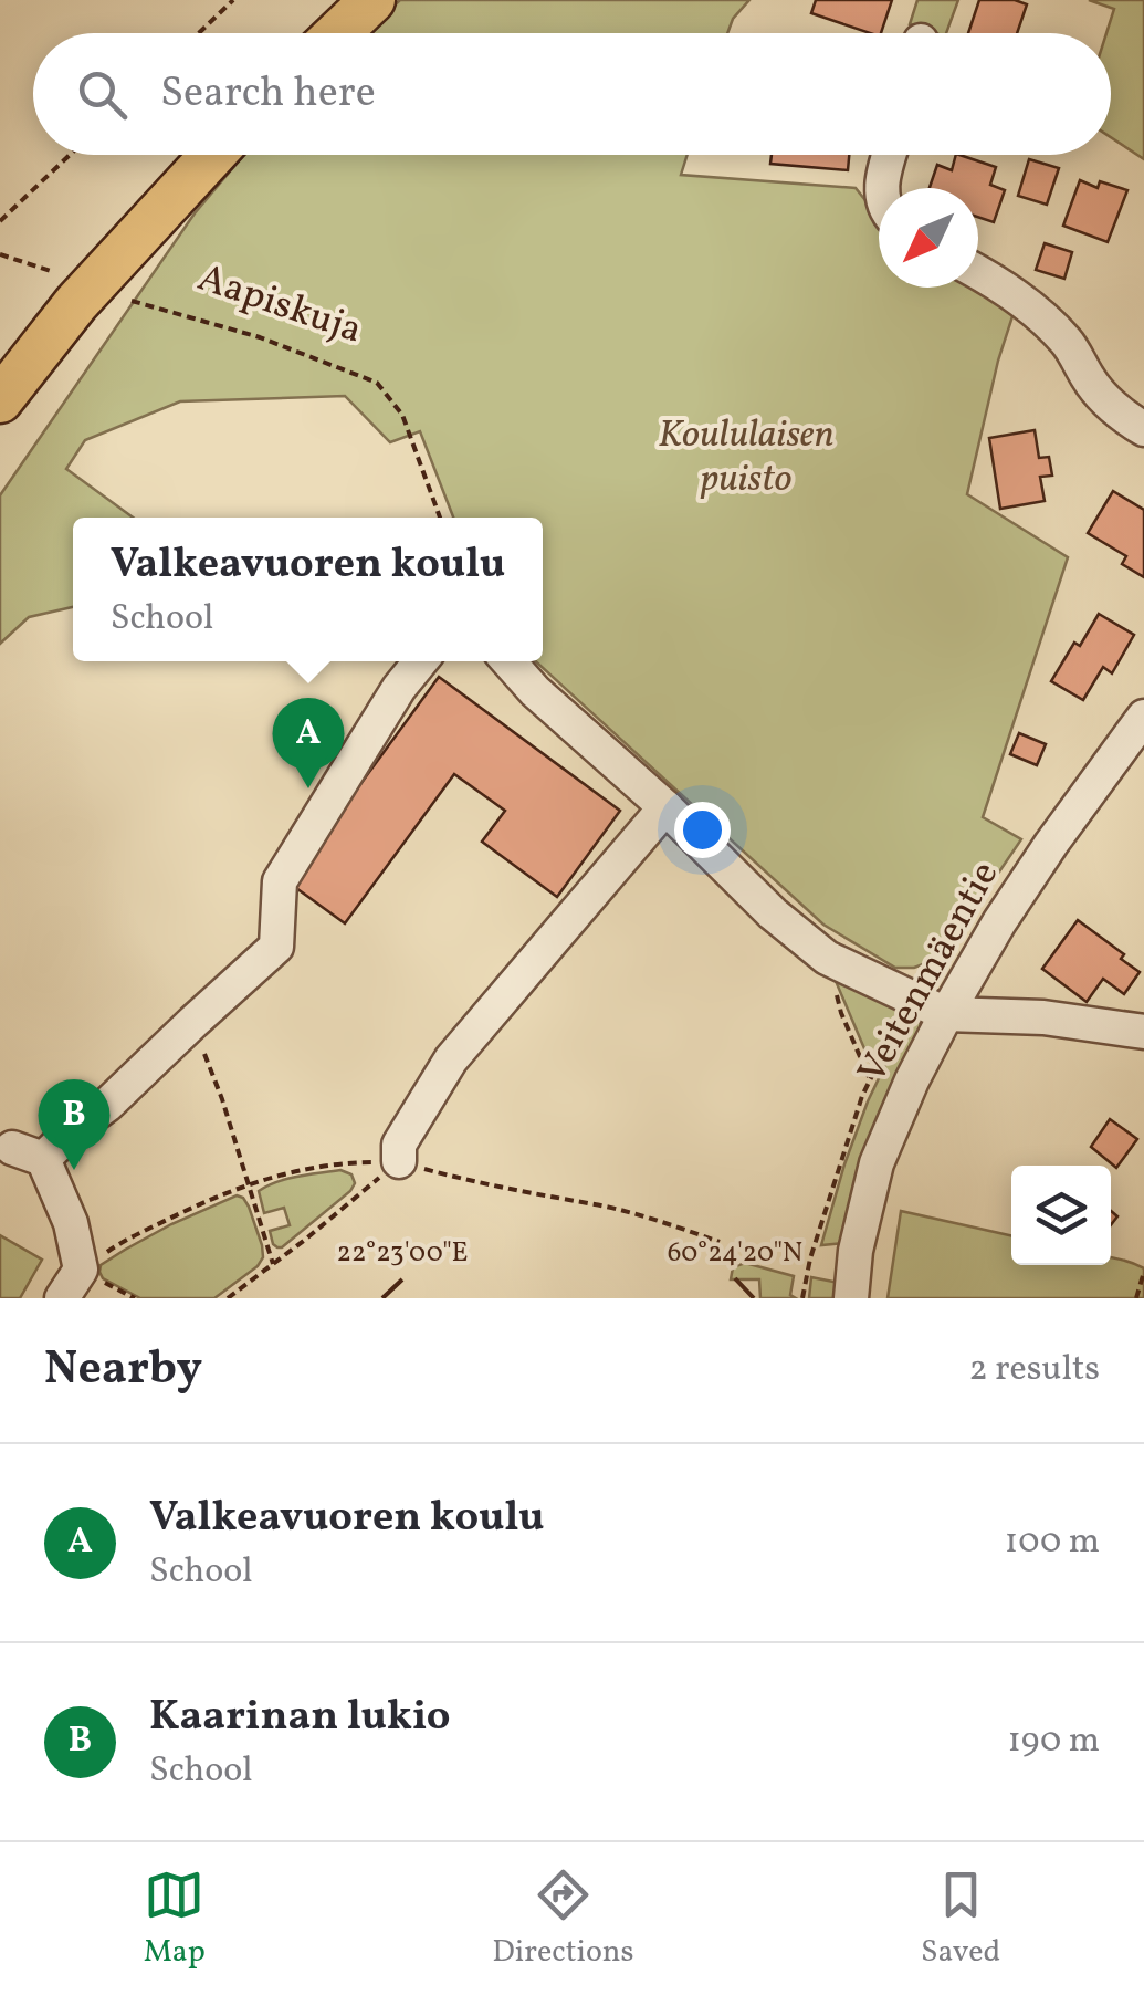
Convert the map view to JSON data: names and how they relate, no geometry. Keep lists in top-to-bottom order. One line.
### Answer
{"streets":{"street":["Veitenmäentie"],"path":["Aapiskuja"]},"parks":["Koululaisen puisto"],"north":"bottom left","page":{"search":"Search here","popup":["Valkeavuoren koulu","School"],"pins":["A","B"],"heading":["Nearby","2 results"],"list":[{"mark":"A","name":"Valkeavuoren koulu","note":"School","value":"100 m"},{"mark":"B","name":"Kaarinan lukio","note":"School","value":"190 m"}],"nav":["Map","Directions","Saved"]},"coordinates":["60°24'20\"N","22°23'00\"E"]}
